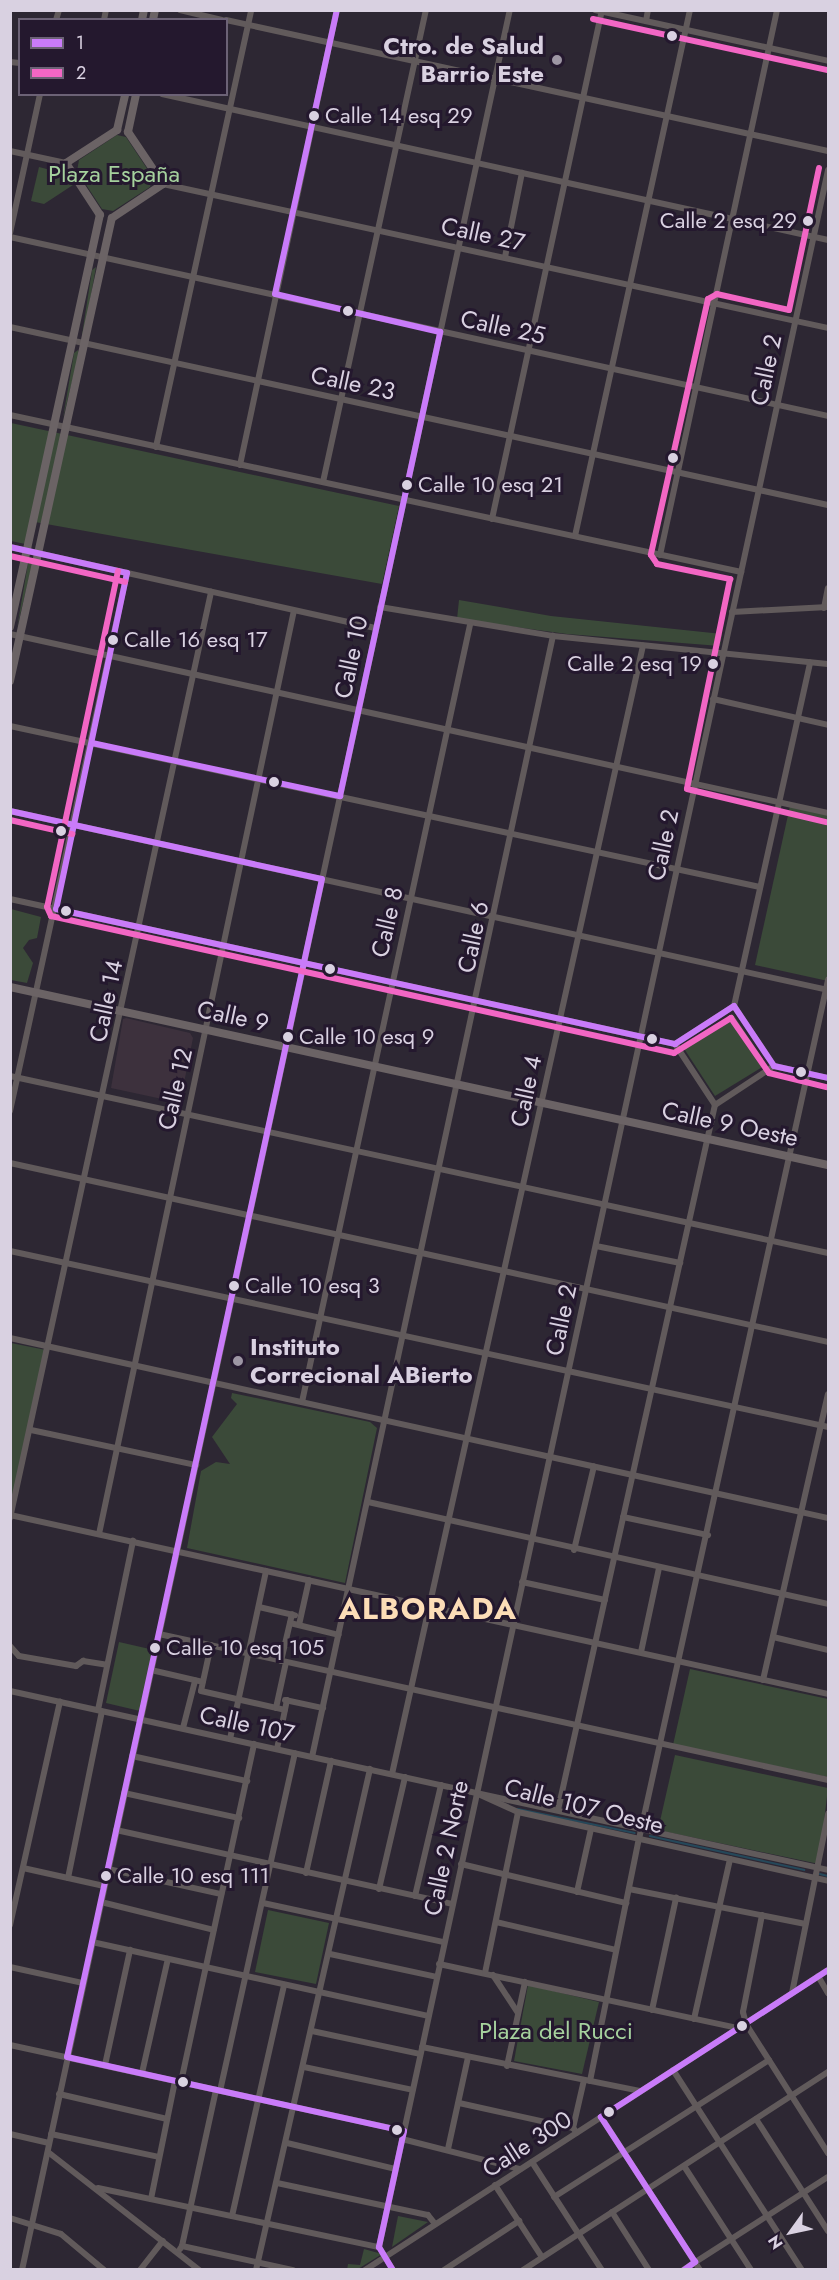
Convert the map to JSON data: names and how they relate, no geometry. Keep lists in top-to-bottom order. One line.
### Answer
{"streets":{"main road":["Calle 9","Calle 9 Oeste"],"street":["Calle 27","Calle 25","Calle 2","Calle 23","Calle 10","Calle 8","Calle 6","Calle 14","Calle 12","Calle 4","Calle 107","Calle 107 Oeste","Calle 2 Norte","Calle 300"]},"crossings":[["Calle 27","Calle 2"],["Calle 27","Calle 10"],["Calle 25","Calle 2"],["Calle 25","Calle 10"],["Calle 2","Calle 23"],["Calle 2","Calle 9"],["Calle 2","Calle 9 Oeste"],["Calle 2","Calle 2 Norte"],["Calle 23","Calle 10"],["Calle 10","Calle 9"],["Calle 10","Calle 107"],["Calle 8","Calle 9"],["Calle 6","Calle 9"],["Calle 6","Calle 107"],["Calle 14","Calle 9"],["Calle 9","Calle 12"],["Calle 9","Calle 4"],["Calle 9","Calle 9 Oeste"],["Calle 4","Calle 107"],["Calle 107","Calle 107 Oeste"],["Calle 107","Calle 2 Norte"],["Calle 107 Oeste","Calle 2 Norte"]],"districts":["ALBORADA"],"parks":["Plaza España","Plaza del Rucci"],"places":["Ctro. de Salud Barrio Este","Calle 14 esq 29","Calle 2 esq 29","Calle 10 esq 21","Calle 16 esq 17","Calle 2 esq 19","Calle 10 esq 9","Calle 10 esq 3","Instituto Correcional ABierto","Calle 10 esq 105","Calle 10 esq 111"],"lines":["transit line 1","transit line 2"],"legend":["1","2"],"north":"bottom left"}
